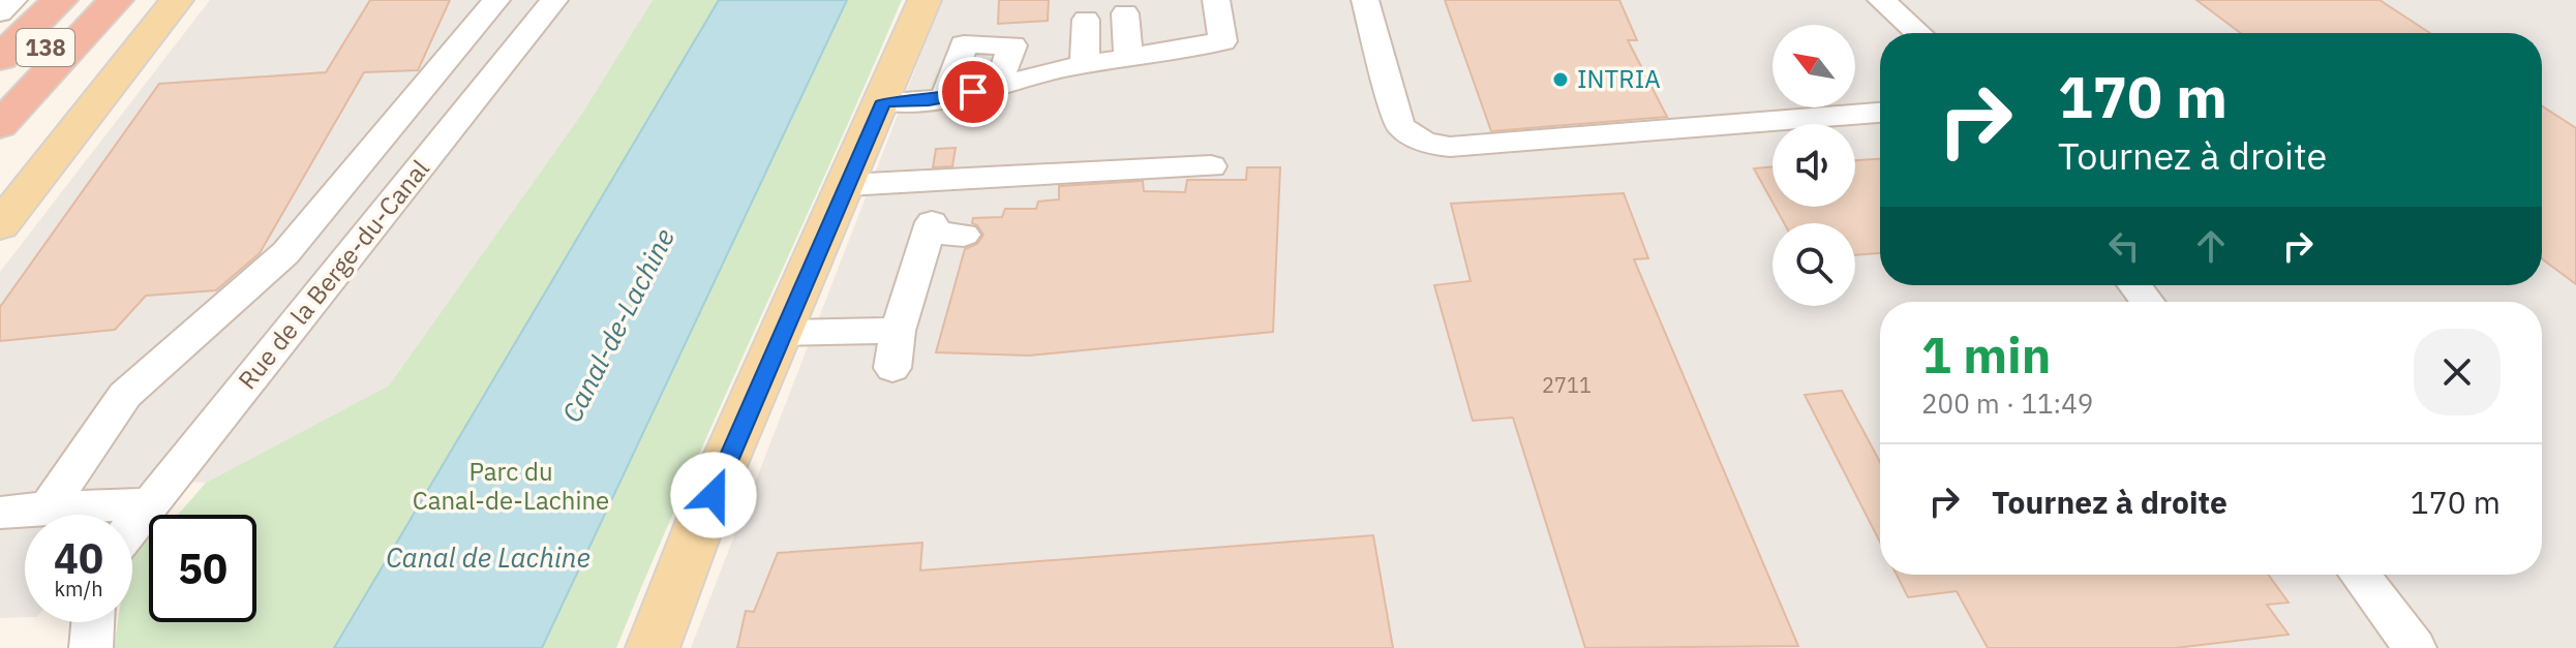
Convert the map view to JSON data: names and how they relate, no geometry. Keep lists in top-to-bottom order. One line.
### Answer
{"streets":{"highway":["138"],"street":["Rue de la Berge-du-Canal"]},"water":["Canal-de-Lachine","Canal de Lachine"],"parks":["Parc du Canal-de-Lachine"],"places":["INTRIA"],"house_numbers":["2711"],"north":"top left","page":{"turn":["170 m","Tournez à droite"],"heading":["1 min","200 m · 11:49"],"list":[{"name":"Tournez à droite","value":"170 m"}],"speed":"40 km/h","limit":"50"}}
